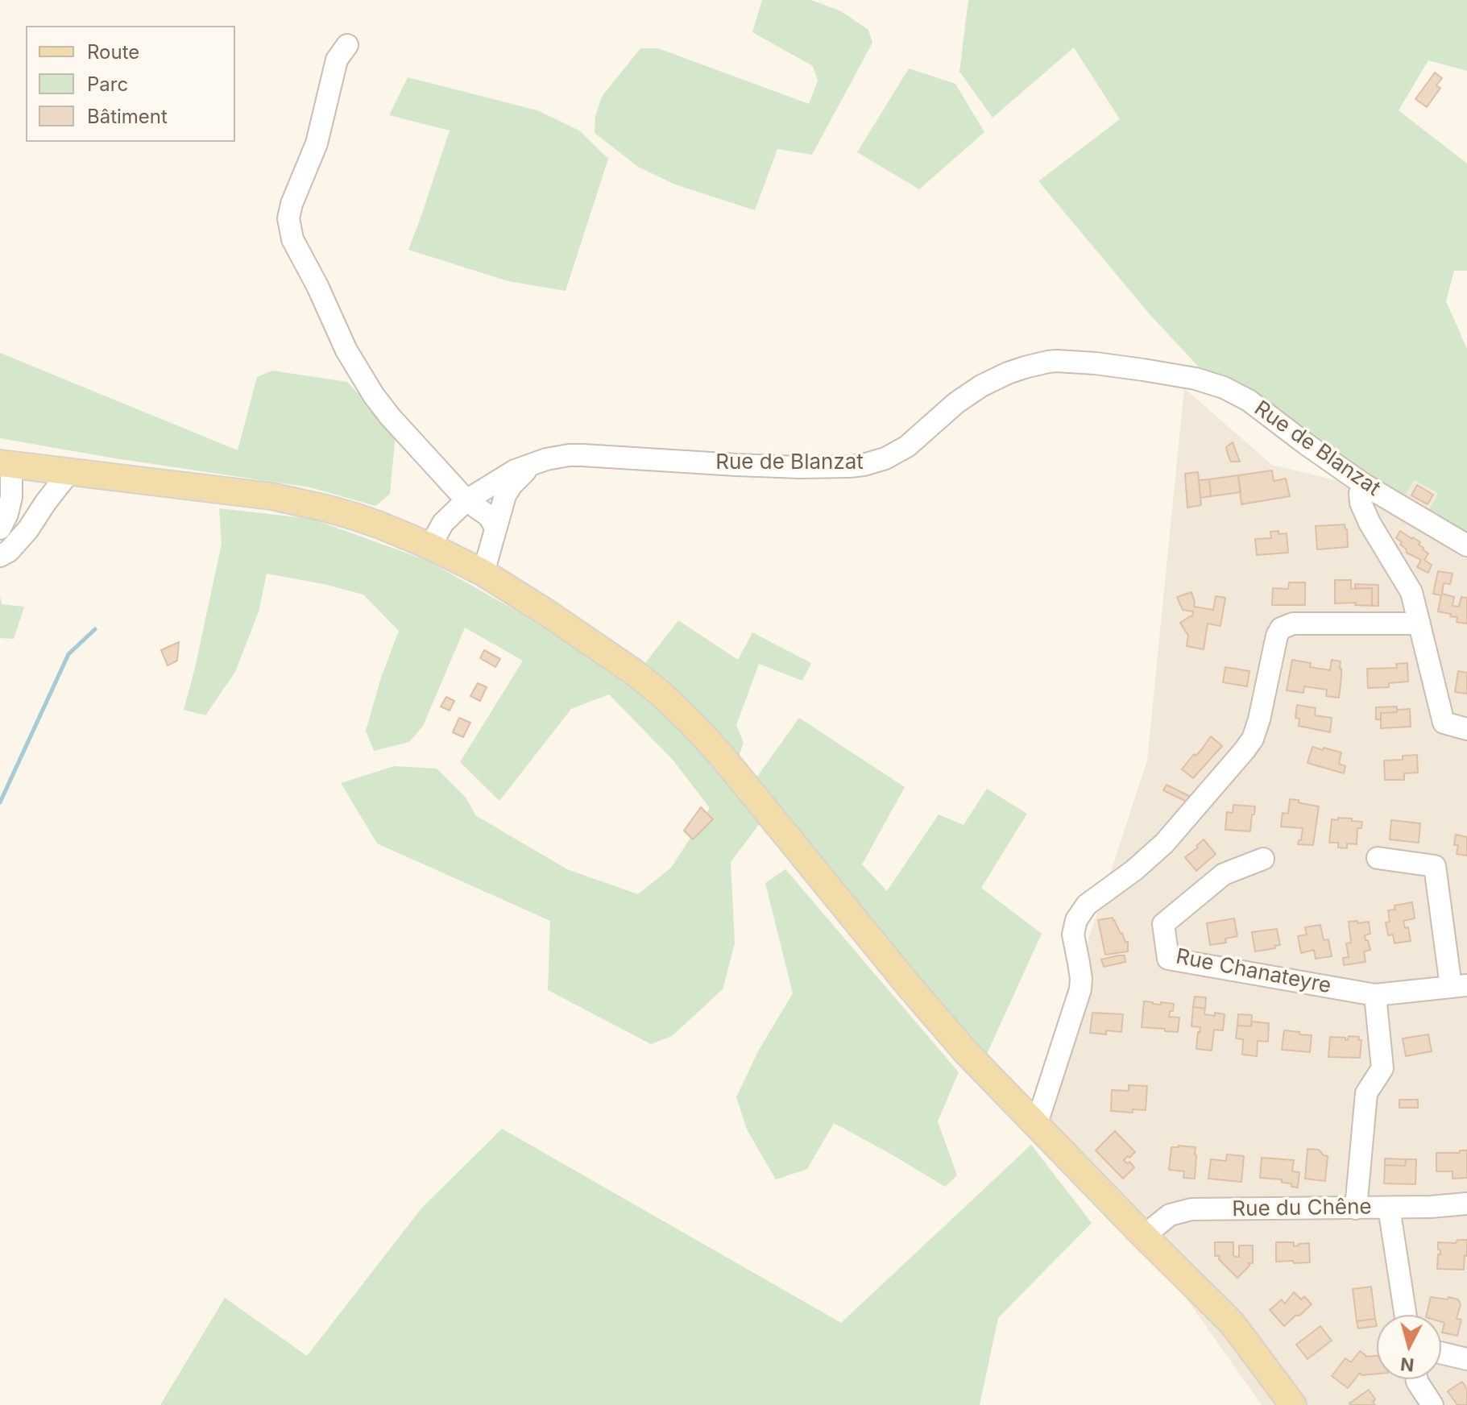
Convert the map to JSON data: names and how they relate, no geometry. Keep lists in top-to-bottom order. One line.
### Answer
{"streets":{"street":["Rue de Blanzat","Rue Chanateyre","Rue du Chêne"]},"legend":["Route","Parc","Bâtiment"],"north":"bottom"}
